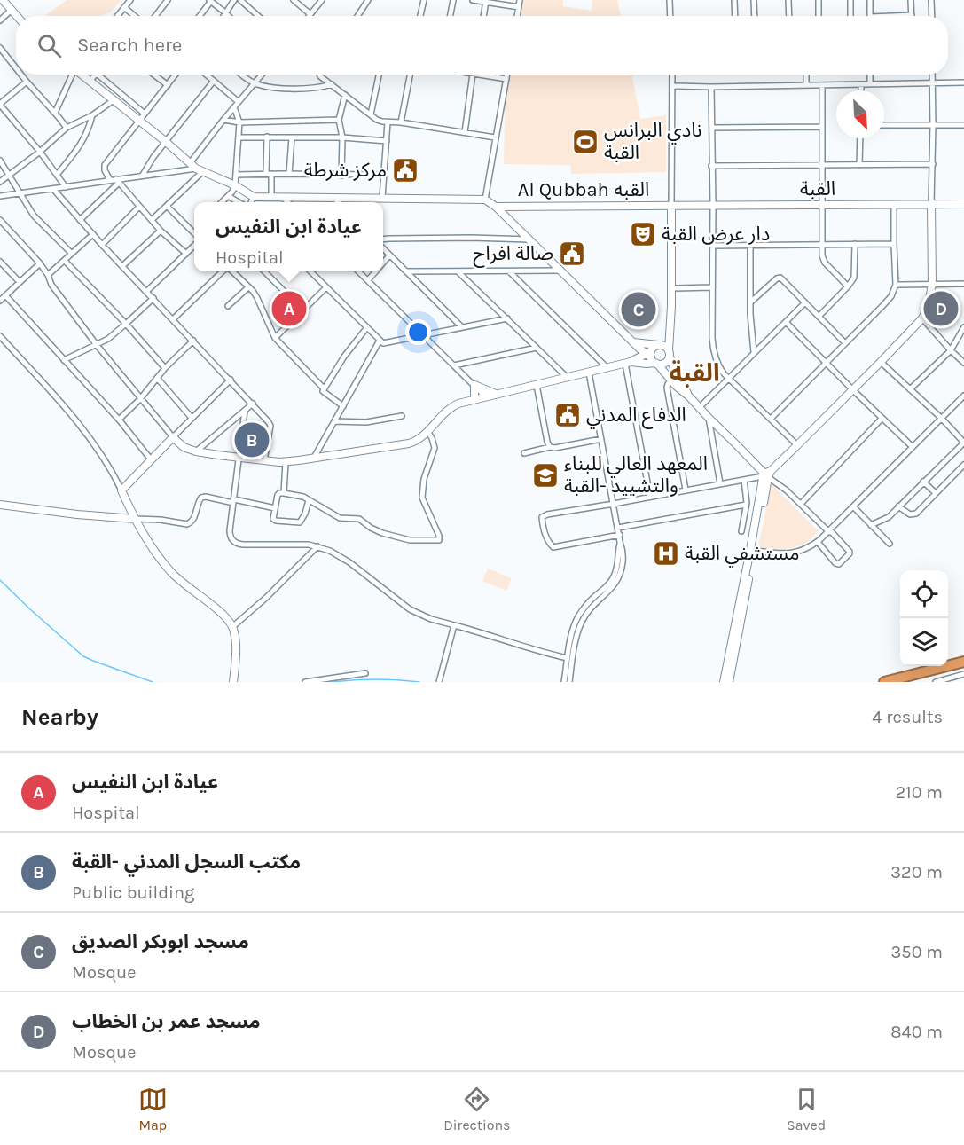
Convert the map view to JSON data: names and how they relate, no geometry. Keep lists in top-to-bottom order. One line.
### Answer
{"streets":{"street":["القبة","Al Qubbah القبه"]},"crossings":[["القبة","Al Qubbah القبه"]],"districts":["القبة"],"places":{"sports":["نادي البرانس القبة"],"public building":["مركز شرطة","صالة افراح","الدفاع المدني"],"theatre":["دار عرض القبة"],"school or university":["المعهد العالي للبناء والتشييد -القبة"],"hospital":["مستشفي القبة"]},"north":"bottom right","page":{"search":"Search here","popup":["عيادة ابن النفيس","Hospital"],"pins":["A","D","C","B"],"heading":["Nearby","4 results"],"list":[{"mark":"A","name":"عيادة ابن النفيس","note":"Hospital","value":"210 m"},{"mark":"B","name":"مكتب السجل المدني -القبة","note":"Public building","value":"320 m"},{"mark":"C","name":"مسجد ابوبكر الصديق","note":"Mosque","value":"350 m"},{"mark":"D","name":"مسجد عمر بن الخطاب","note":"Mosque","value":"840 m"}],"nav":["Map","Directions","Saved"]}}
